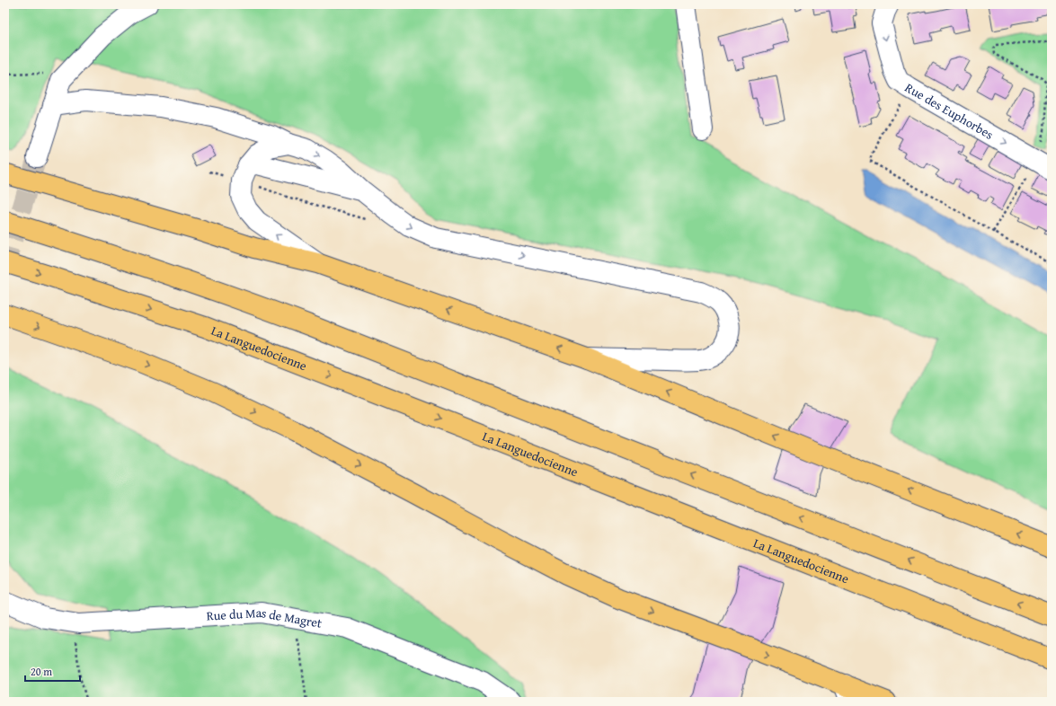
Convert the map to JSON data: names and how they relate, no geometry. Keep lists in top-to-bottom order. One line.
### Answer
{"streets":{"highway":["La Languedocienne"],"street":["Rue des Euphorbes","Rue du Mas de Magret"]},"one_way":["Rue des Euphorbes"],"scale_bar":"20 m"}
